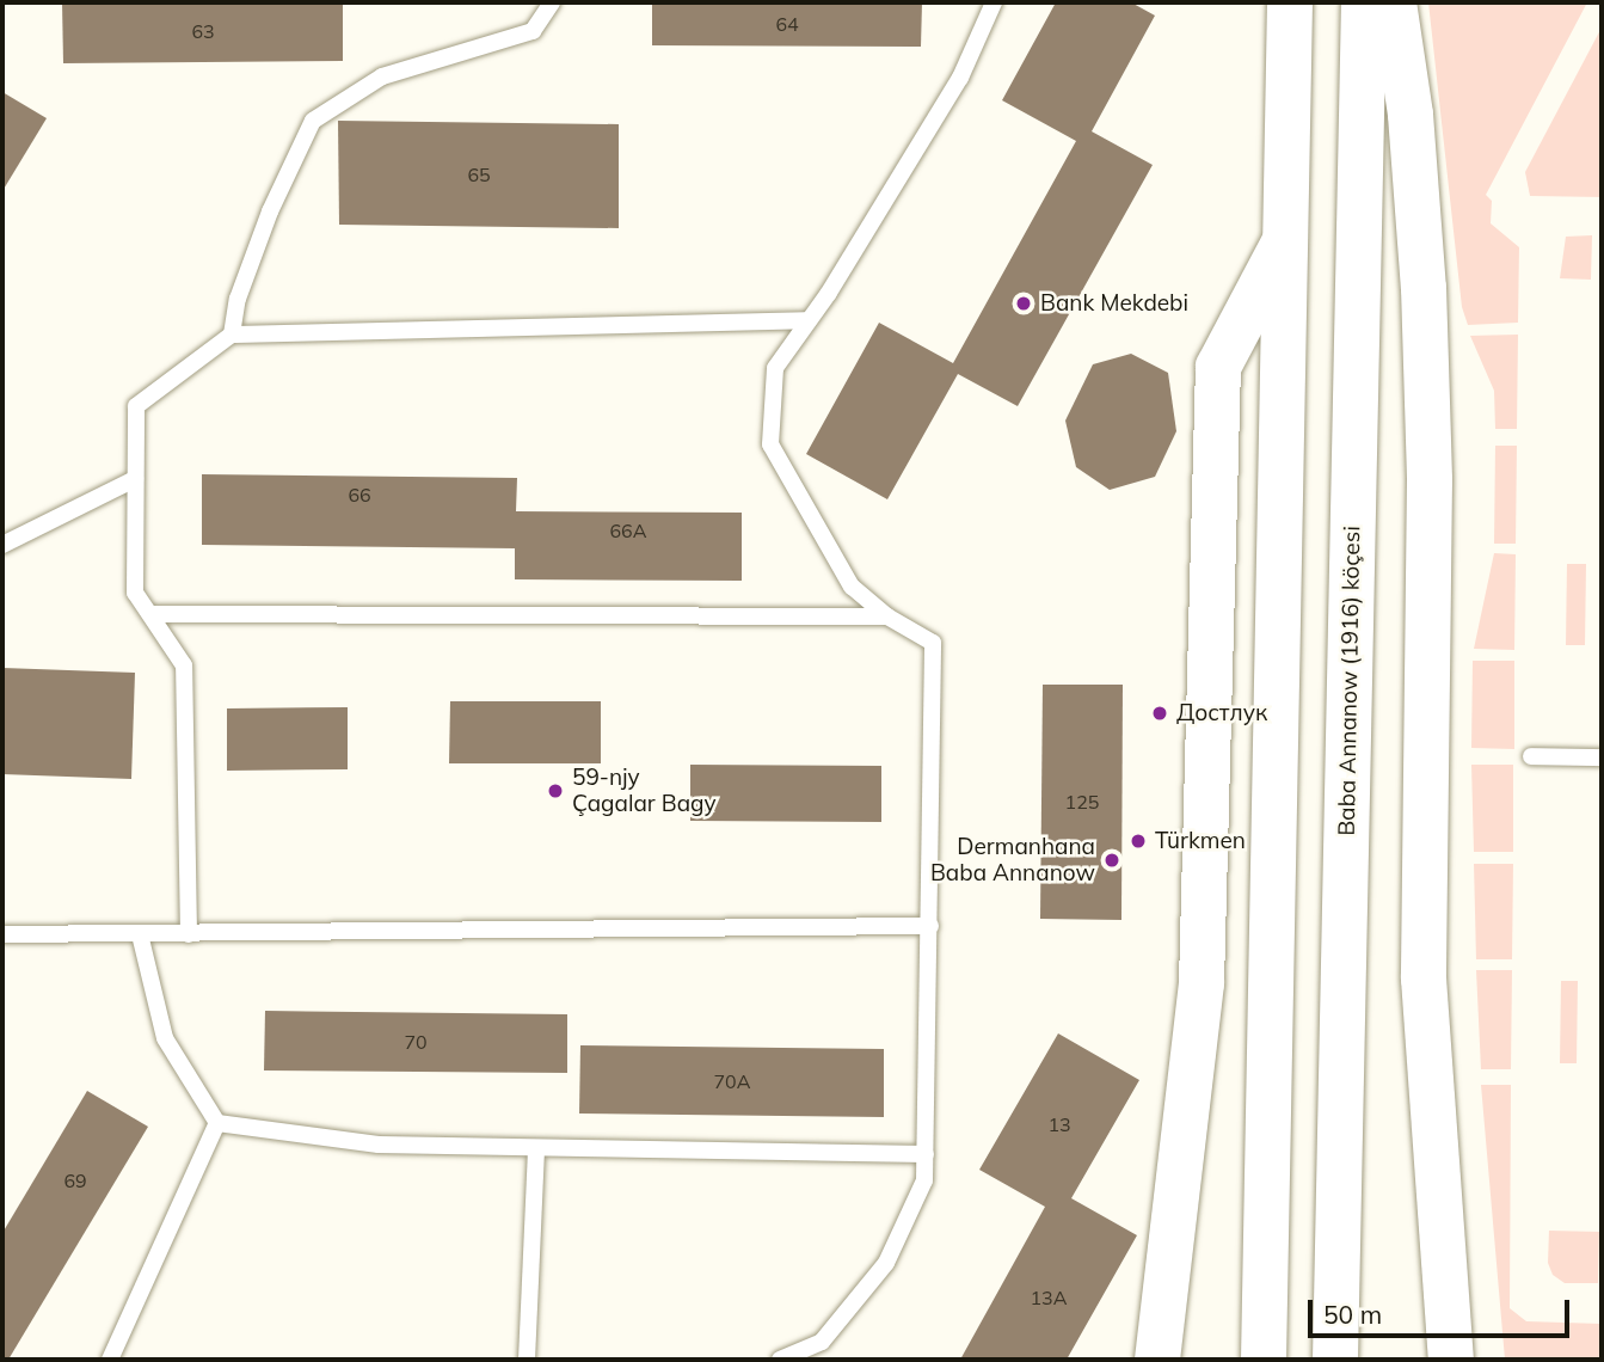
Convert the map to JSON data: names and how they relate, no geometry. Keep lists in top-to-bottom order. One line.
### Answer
{"streets":{"main road":["Baba Annanow (1916) köçesi"]},"places":["Bank Mekdebi","Достлук","59-njy Çagalar Bagy","Türkmen","Dermanhana Baba Annanow"],"house_numbers":["64","63","65","66","66A","125","70","70A","13","69","13A"],"scale_bar":"50 m"}
